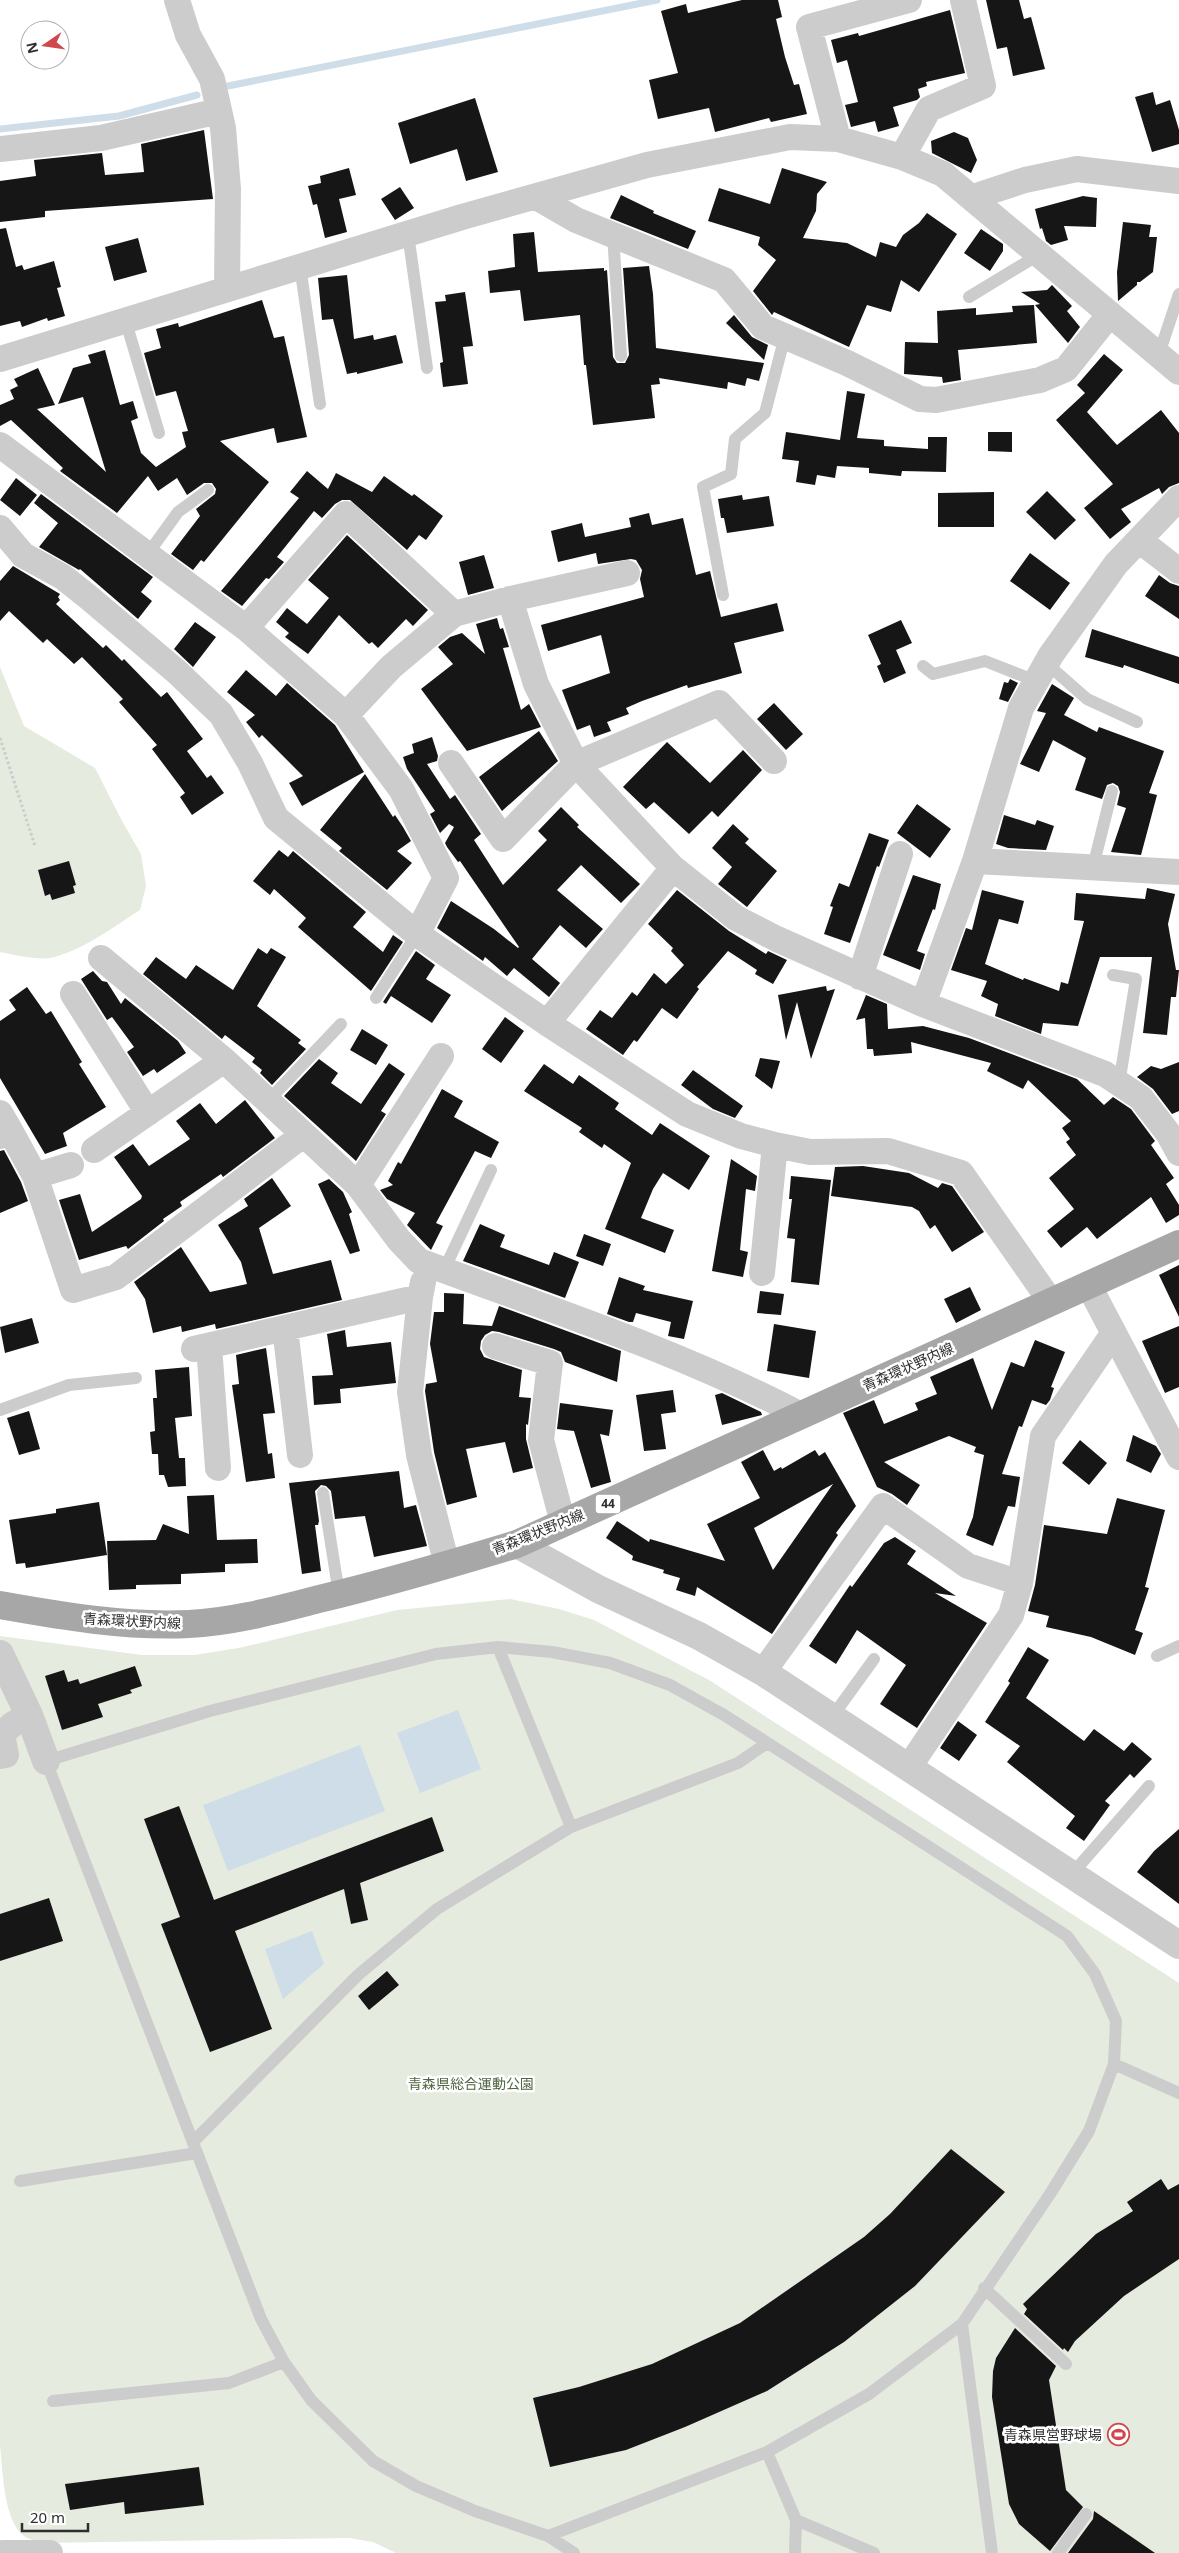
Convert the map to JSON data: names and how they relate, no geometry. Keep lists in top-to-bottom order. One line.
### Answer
{"streets":{"main road":["青森環状野内線","44"]},"parks":["青森県総合運動公園"],"places":{"sports":["青森県営野球場"]},"scale_bar":"20 m","north":"left"}
